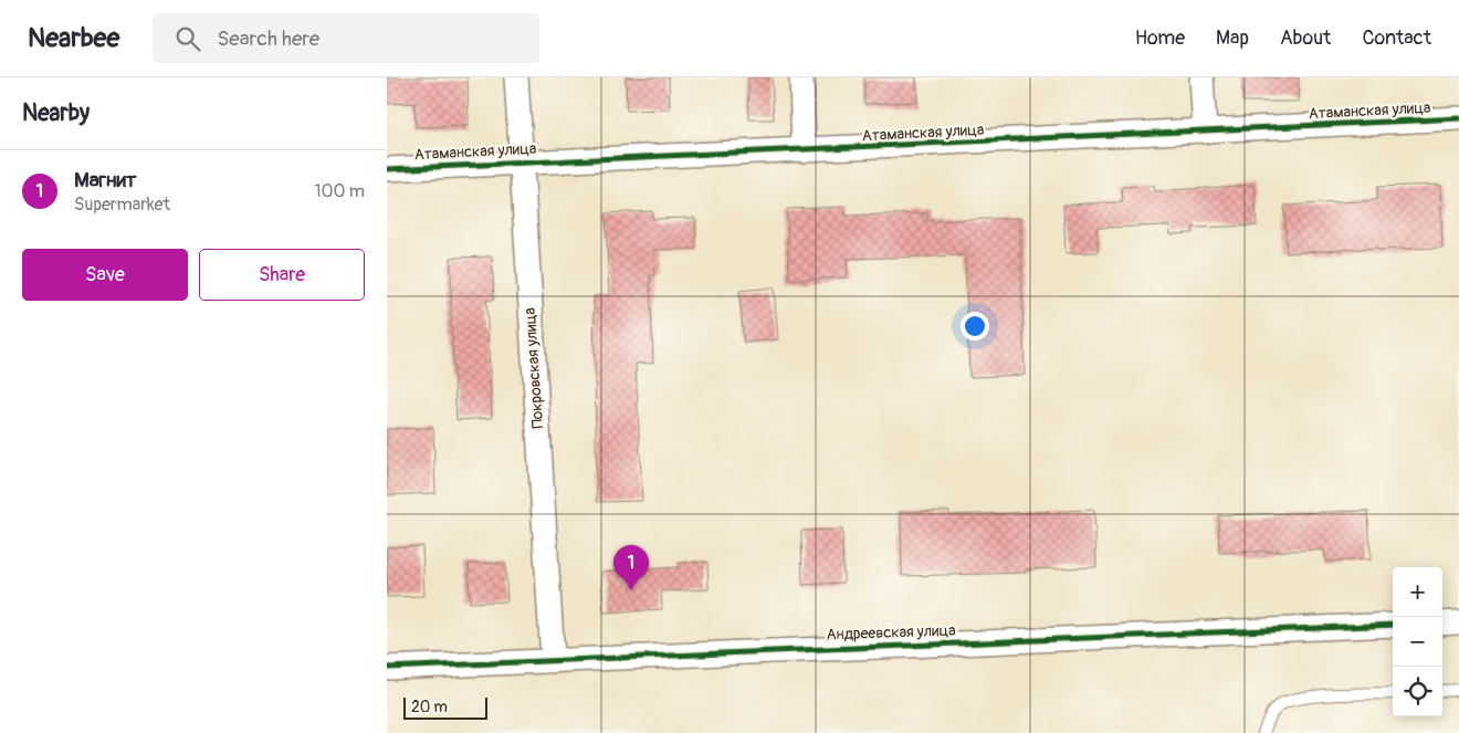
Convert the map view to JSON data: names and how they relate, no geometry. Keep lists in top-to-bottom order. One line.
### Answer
{"streets":{"street":["Атаманская улица","Покровская улица","Андреевская улица"]},"crossings":[["Атаманская улица","Покровская улица"],["Покровская улица","Андреевская улица"]],"scale_bar":"20 m","page":{"header":"Nearbee","search":"Search here","nav":["Home","Map","About","Contact"],"heading":"Nearby","list":[{"mark":"1","name":"Магнит","note":"Supermarket","value":"100 m"}],"buttons":["Save","Share"],"pins":"1","map_buttons":["+","−"],"scale":"20 m"}}
